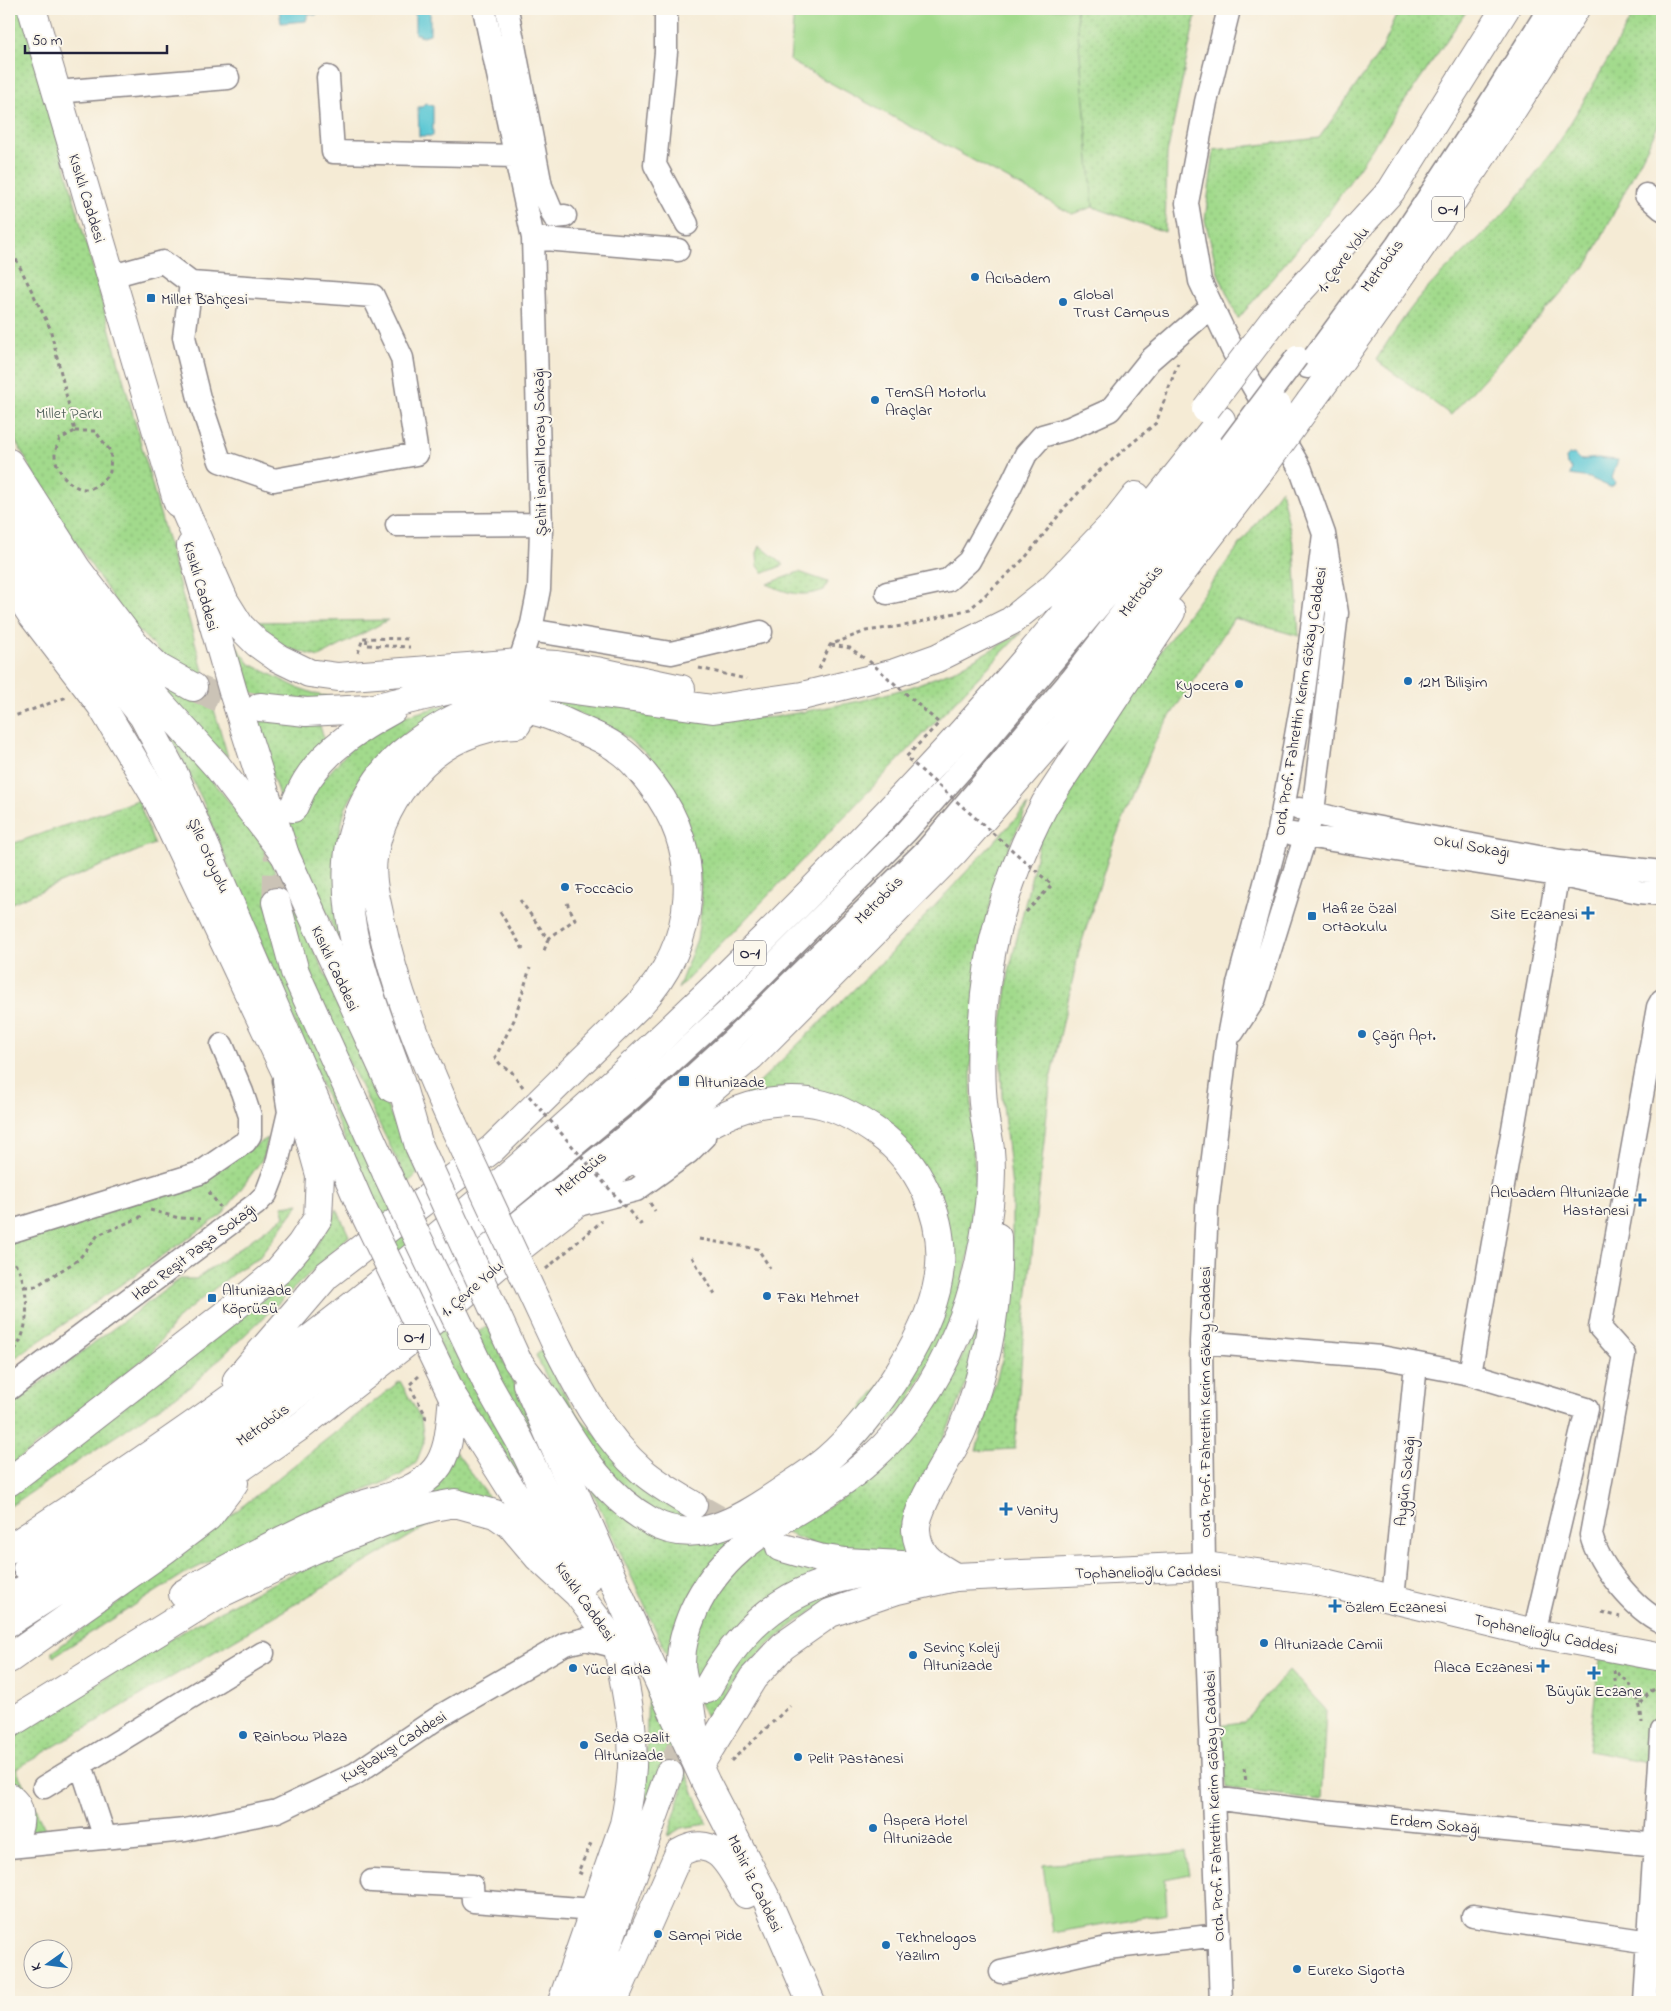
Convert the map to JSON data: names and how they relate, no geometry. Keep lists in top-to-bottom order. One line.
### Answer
{"streets":{"main road":["Kısıklı Caddesi","O-1","1. Çevre Yolu","Şile Otoyolu","Tophanelioğlu Caddesi","Mahir İz Caddesi"],"street":["Metrobüs","Şehit İsmail Moray Sokağı","Ord. Prof. Fahrettin Kerim Gökay Caddesi","Okul Sokağı","Hacı Reşit Paşa Sokağı","Aygün Sokağı","Kuşbakışı Caddesi","Erdem Sokağı"]},"crossings":[["Kısıklı Caddesi","Kuşbakışı Caddesi"],["Kısıklı Caddesi","Mahir İz Caddesi"],["O-1","1. Çevre Yolu"],["O-1","Metrobüs"],["Ord. Prof. Fahrettin Kerim Gökay Caddesi","Okul Sokağı"],["Ord. Prof. Fahrettin Kerim Gökay Caddesi","Tophanelioğlu Caddesi"],["Ord. Prof. Fahrettin Kerim Gökay Caddesi","Erdem Sokağı"],["Aygün Sokağı","Tophanelioğlu Caddesi"]],"parks":["Millet Parkı"],"places":{"other":["Acıbadem","Global Trust Campus","TemSA Motorlu Araçlar","12M Bilişim","Kyocera","Foccacio","Çağrı Apt.","Fakı Mehmet","Altunizade Camii","Sevinç Koleji Altunizade","Yücel Gıda","Rainbow Plaza","Seda Ozalit Altunizade","Pelit Pastanesi","Aspera Hotel Altunizade","Sampi Pide","Tekhnelogos Yazılım","Eureko Sigorta"],"transit":["Millet Bahçesi","Hafize Özal Ortaokulu","Altunizade","Altunizade Köprüsü"],"health":["Site Eczanesi","Acıbadem Altunizade Hastanesi","Vanity","Özlem Eczanesi","Alaca Eczanesi","Büyük Eczane"]},"scale_bar":"50 m","north":"left"}
